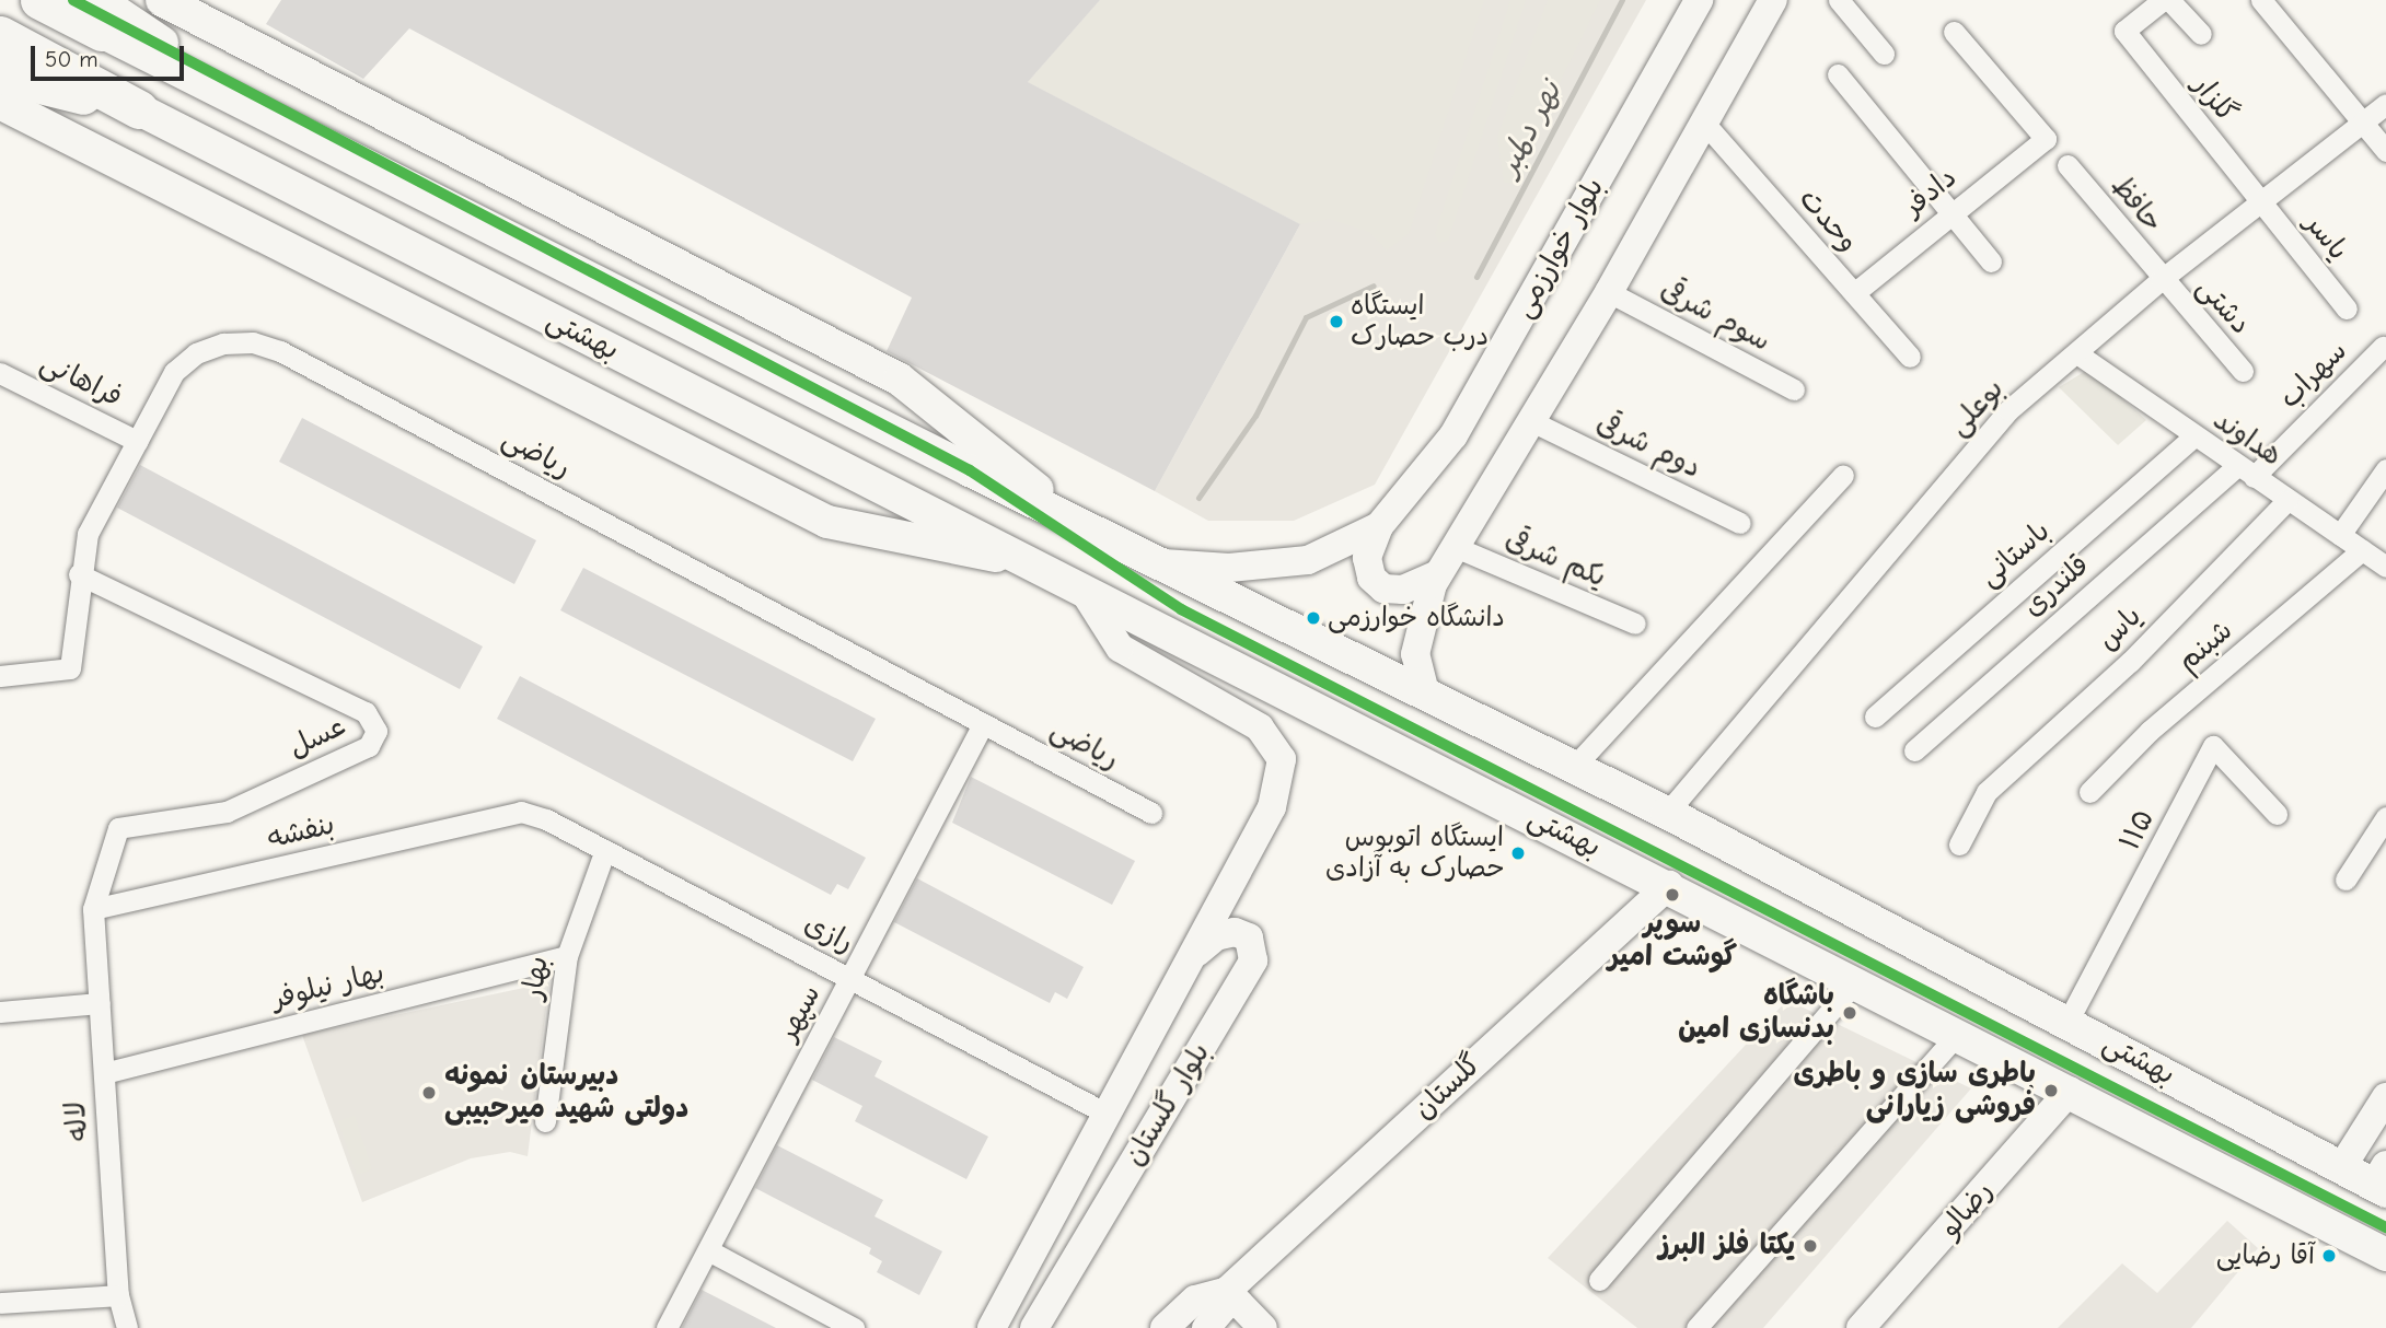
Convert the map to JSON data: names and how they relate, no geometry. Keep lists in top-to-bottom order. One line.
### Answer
{"streets":{"main road":["بهشتى","بهشتی"],"street":["گلزار","دادفر","حافظ","وحدت","یاسر","بلوار خوارزمی","دشتی","سوم شرقی","سهراب","فراهانی","بوعلی","هداوند","دوم شرقی","ریاضی","باستانی","یکم شرقی","قلندری","یاس","شبنم","عسل","۱۱۵","بنفشه","رازی","بهار","بهار نیلوفر","سپهر","گلستان","بلوار گلستان","لاله","رضالو"]},"crossings":[["گلزار","یاسر"],["گلزار","بوعلی"],["دادفر","وحدت"],["حافظ","دشتی"],["حافظ","بوعلی"],["یاسر","بوعلی"],["بلوار خوارزمی","بهشتی"],["دشتی","بوعلی"],["بهشتى","بهشتی"],["سهراب","هداوند"],["سهراب","قلندری"],["فراهانی","ریاضی"],["بوعلی","هداوند"],["بوعلی","بهشتی"],["هداوند","باستانی"],["هداوند","قلندری"],["هداوند","یاس"],["هداوند","شبنم"],["ریاضی","عسل"],["ریاضی","سپهر"],["عسل","بنفشه"],["عسل","لاله"],["۱۱۵","بهشتی"],["بنفشه","رازی"],["بنفشه","لاله"],["بهشتی","گلستان"],["بهشتی","بلوار گلستان"],["بهشتی","رضالو"],["رازی","بهار"],["رازی","سپهر"],["رازی","بلوار گلستان"],["بهار","بهار نیلوفر"],["بهار نیلوفر","لاله"]],"water":["نهر دلمبر"],"places":["ایستگاه درب حصارک","دانشگاه خوارزمی","ایستگاه اتوبوس حصارک به آزادی","سوپر گوشت امیر","باشگاه بدنسازی امین","باطری سازی و باطری فروشی زیارانی","دبیرستان نمونه دولتی شهید میرحبیبی","یکتا فلز البرز","آقا رضایی"],"scale_bar":"50 m"}
